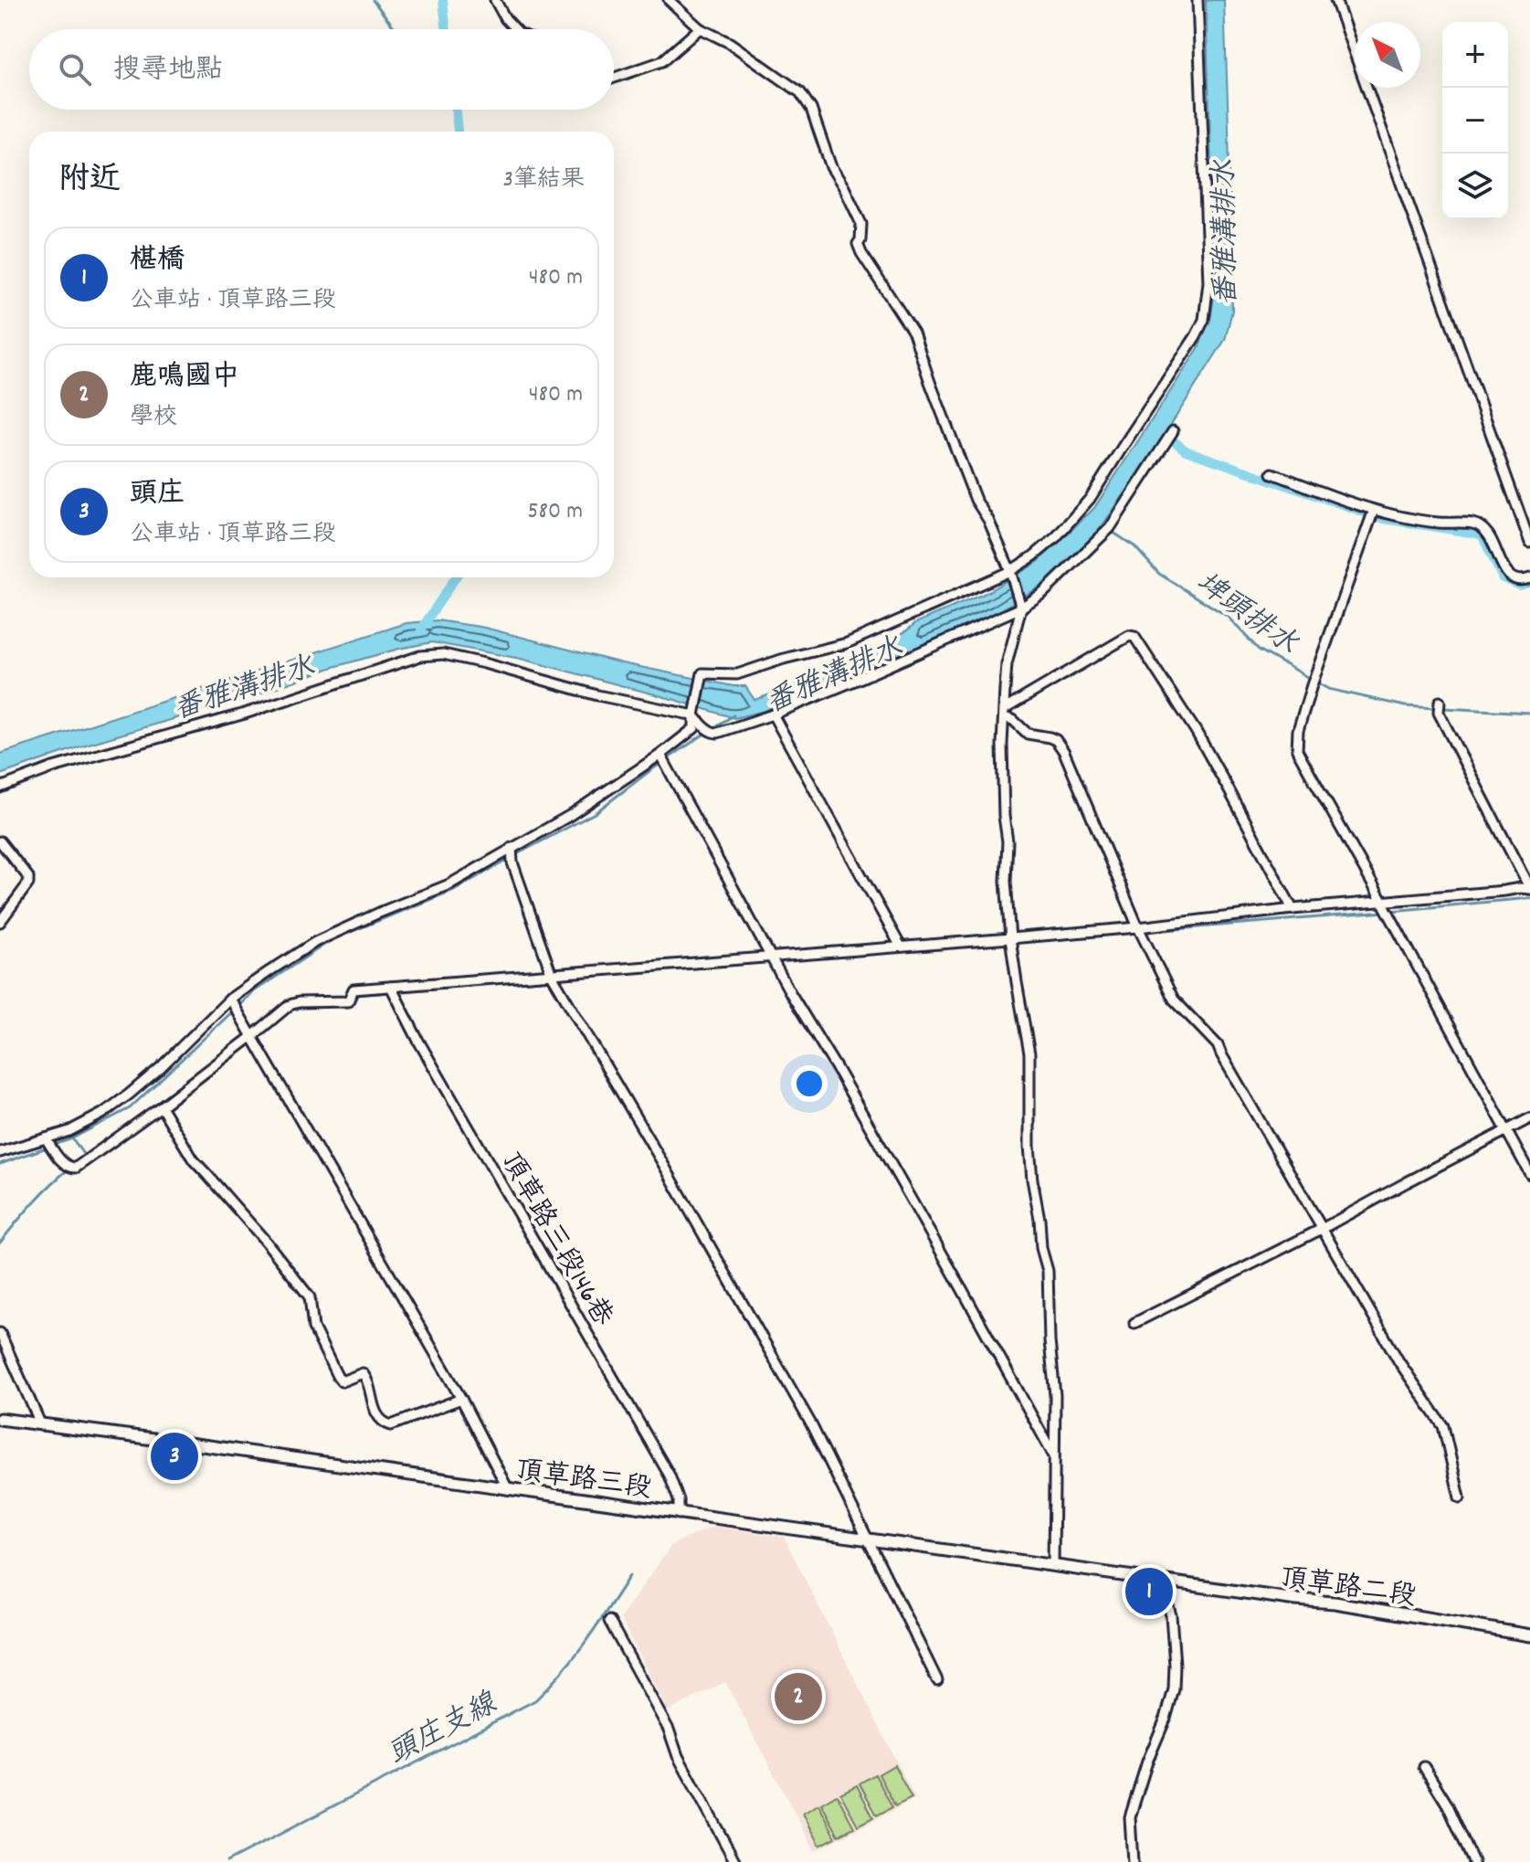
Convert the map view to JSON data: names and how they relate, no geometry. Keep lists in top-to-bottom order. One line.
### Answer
{"streets":{"street":["頂草路三段146巷","頂草路三段","頂草路二段"]},"crossings":[["頂草路三段146巷","頂草路三段"],["頂草路三段","頂草路二段"]],"water":["番雅溝排水","埤頭排水","頭庄支線"],"north":"top left","page":{"map_buttons":["+","−"],"search":"搜尋地點","heading":["附近","3筆結果"],"list":[{"mark":"1","name":"椹橋","note":"公車站 · 頂草路三段","value":"480 m"},{"mark":"2","name":"鹿鳴國中","note":"學校","value":"480 m"},{"mark":"3","name":"頭庄","note":"公車站 · 頂草路三段","value":"580 m"}],"pins":["3","1","2"]}}
